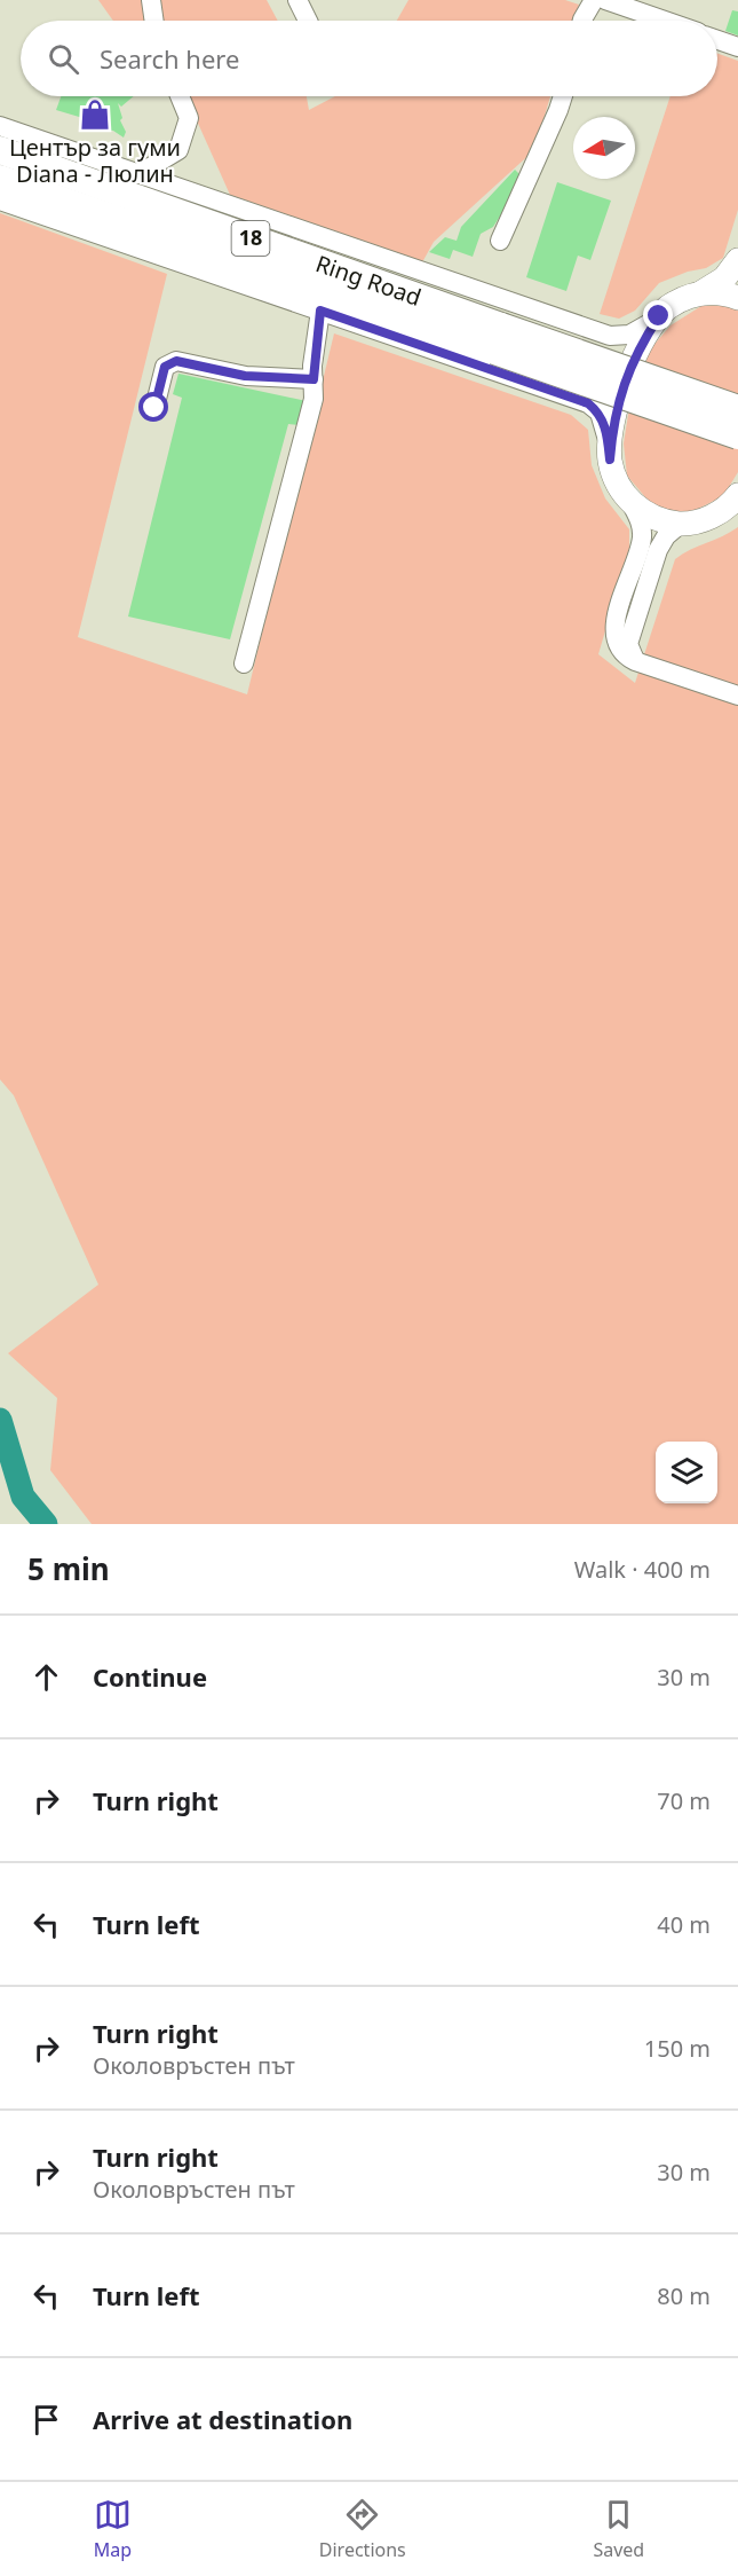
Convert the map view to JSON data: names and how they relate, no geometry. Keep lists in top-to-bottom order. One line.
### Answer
{"streets":{"highway":["18","Ring Road"]},"places":{"shop":["Център за гуми Diana - Люлин"]},"north":"left","page":{"search":"Search here","heading":["5 min","Walk · 400 m"],"list":[["Continue","30 m"],["Turn right","70 m"],["Turn left","40 m"],["Turn right","Околовръстен път","150 m"],["Turn right","Околовръстен път","30 m"],["Turn left","80 m"],"Arrive at destination"],"nav":["Map","Directions","Saved"]}}
